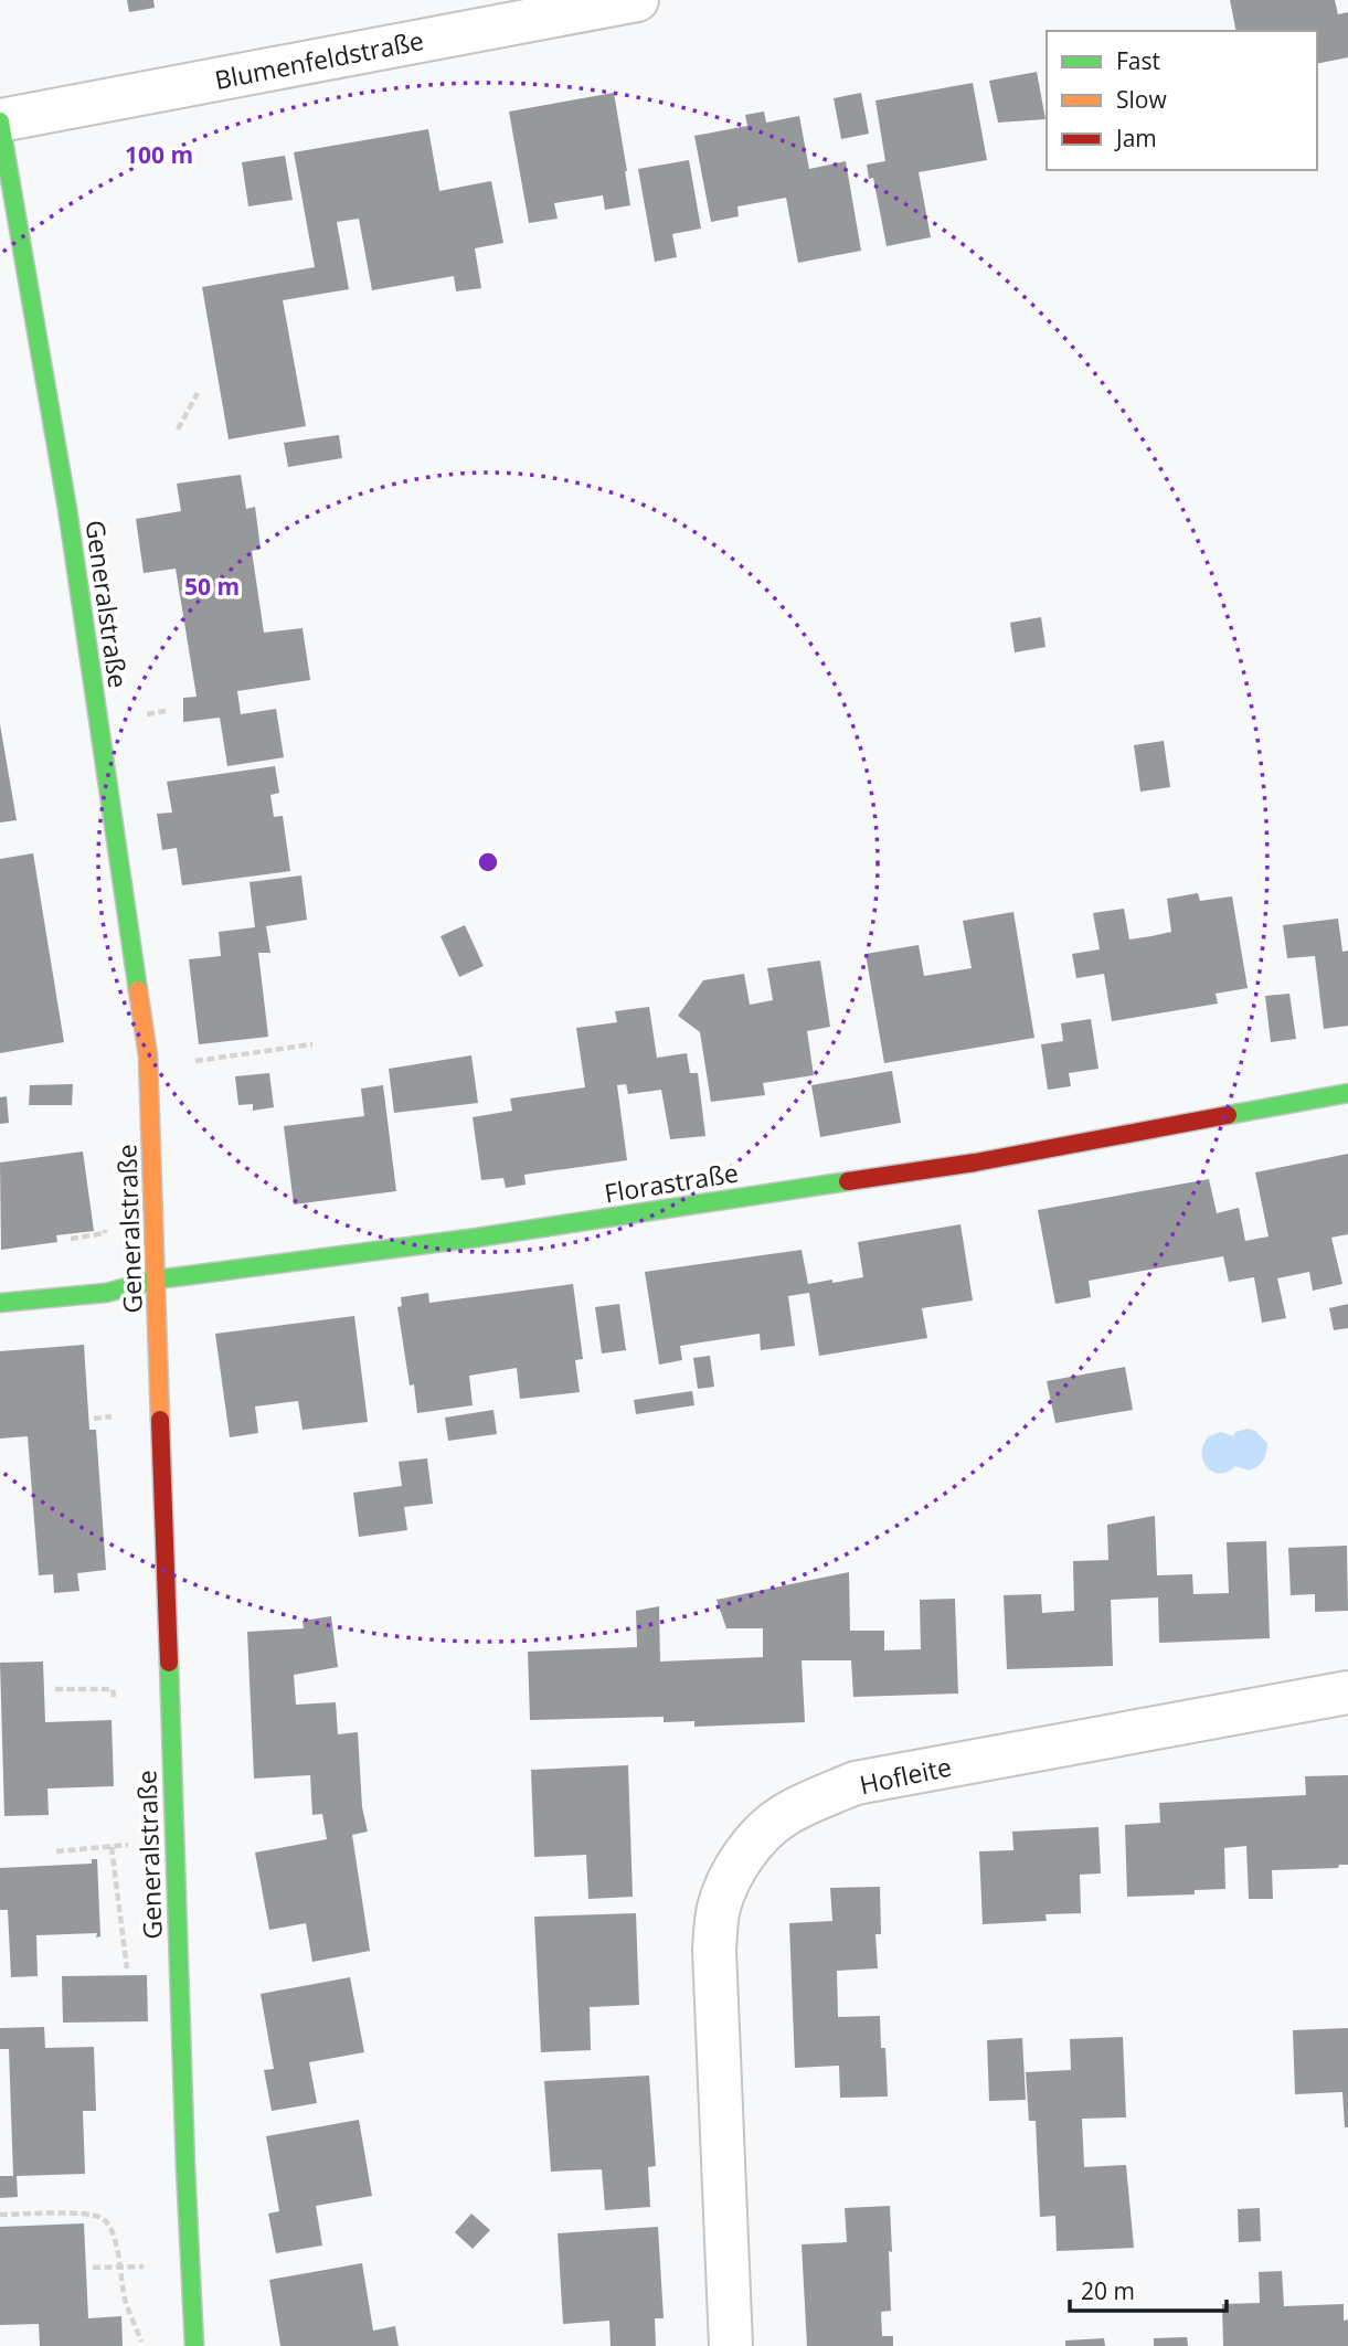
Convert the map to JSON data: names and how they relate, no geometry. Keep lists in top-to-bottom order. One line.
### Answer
{"streets":{"street":["Blumenfeldstraße","Generalstraße","Florastraße","Hofleite"]},"crossings":[["Blumenfeldstraße","Generalstraße"],["Generalstraße","Florastraße"]],"legend":["Fast","Slow","Jam"],"scale_bar":"20 m","rings":["100 m","50 m"]}
